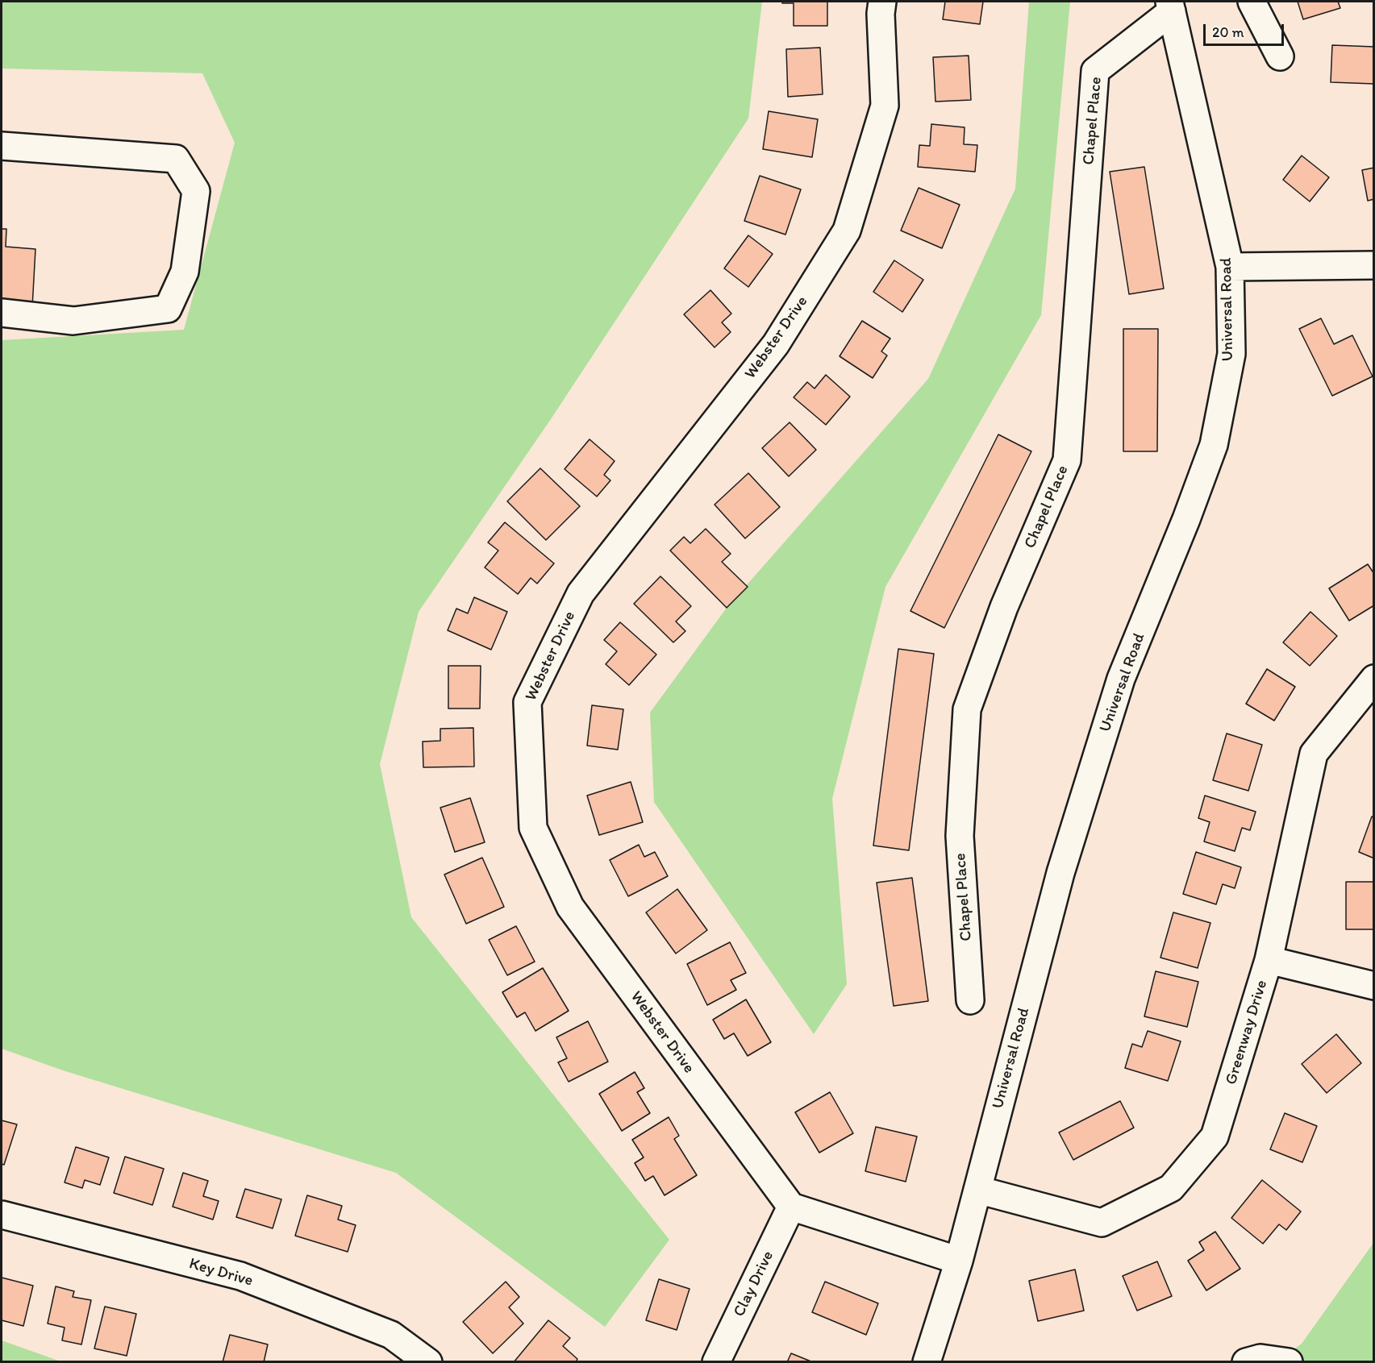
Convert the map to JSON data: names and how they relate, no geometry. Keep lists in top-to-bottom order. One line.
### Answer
{"streets":{"street":["Chapel Place","Universal Road","Webster Drive","Greenway Drive","Key Drive","Clay Drive"]},"crossings":[["Chapel Place","Universal Road"],["Universal Road","Greenway Drive"],["Webster Drive","Clay Drive"]],"scale_bar":"20 m"}
